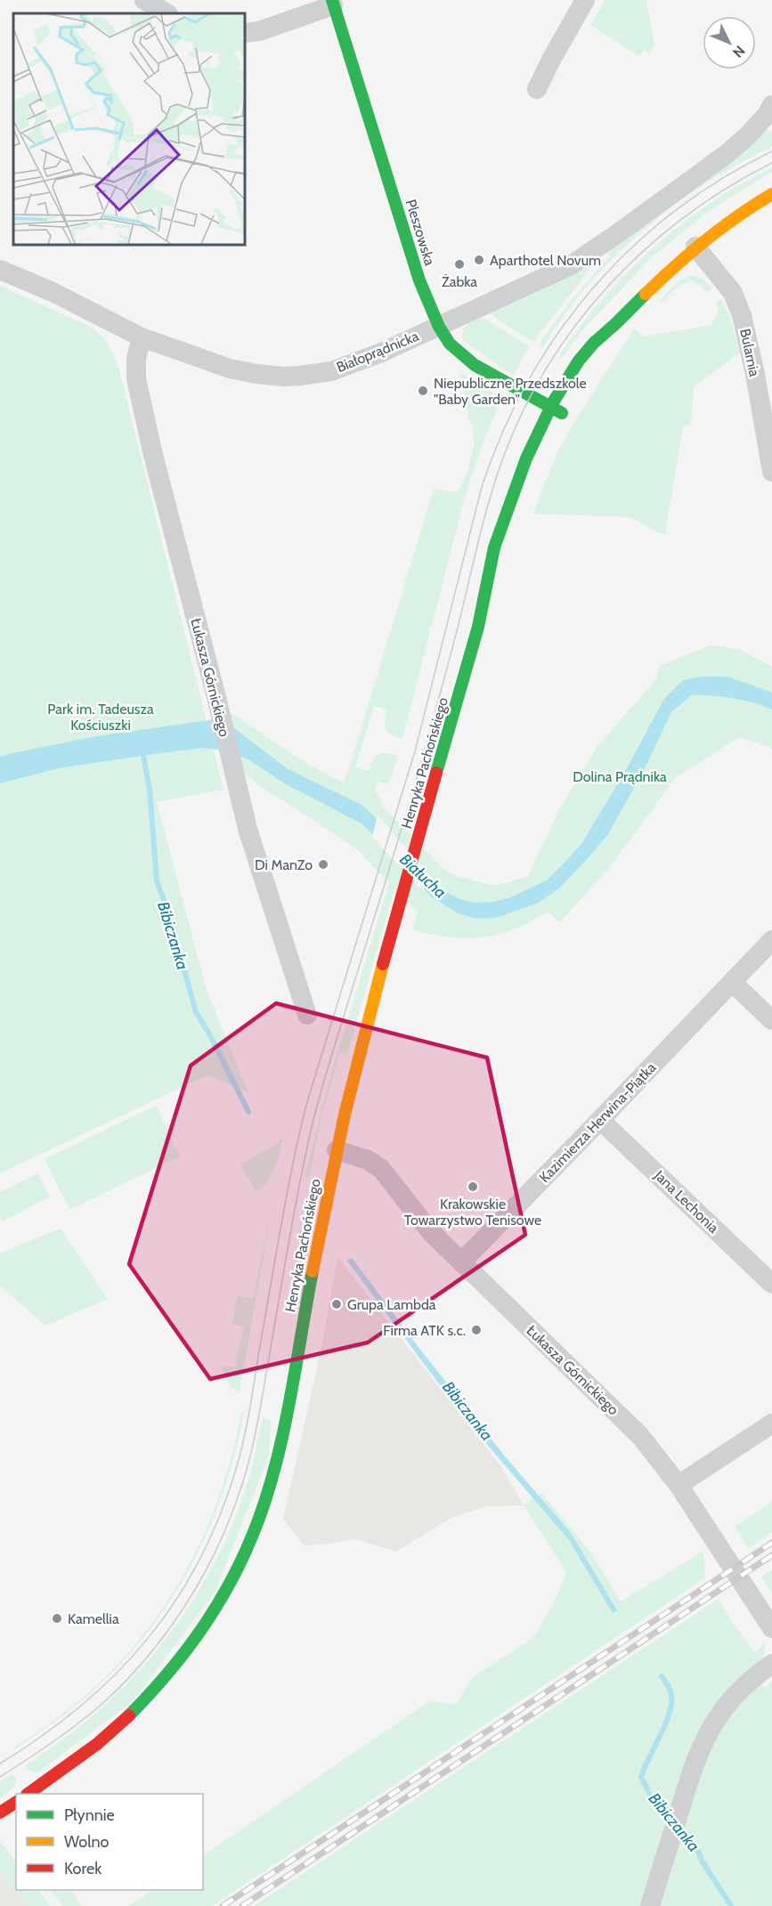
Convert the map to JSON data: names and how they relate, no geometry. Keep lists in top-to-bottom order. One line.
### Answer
{"streets":{"street":["Pleszowska","Białoprądnicka","Bularnia","Łukasza Górnickiego","Henryka Pachońskiego","Kazimierza Herwina-Piątka","Jana Lechonia"]},"crossings":[["Pleszowska","Białoprądnicka"],["Pleszowska","Henryka Pachońskiego"],["Białoprądnicka","Łukasza Górnickiego"],["Bularnia","Henryka Pachońskiego"],["Łukasza Górnickiego","Henryka Pachońskiego"],["Łukasza Górnickiego","Kazimierza Herwina-Piątka"],["Kazimierza Herwina-Piątka","Jana Lechonia"]],"water":["Białucha","Bibiczanka"],"parks":["Park im. Tadeusza Kościuszki","Dolina Prądnika"],"places":["Aparthotel Novum","Żabka","Niepubliczne Przedszkole \"Baby Garden\"","Di ManZo","Krakowskie Towarzystwo Tenisowe","Grupa Lambda","Firma ATK s.c.","Kamellia"],"legend":["Płynnie","Wolno","Korek"],"north":"bottom right"}
